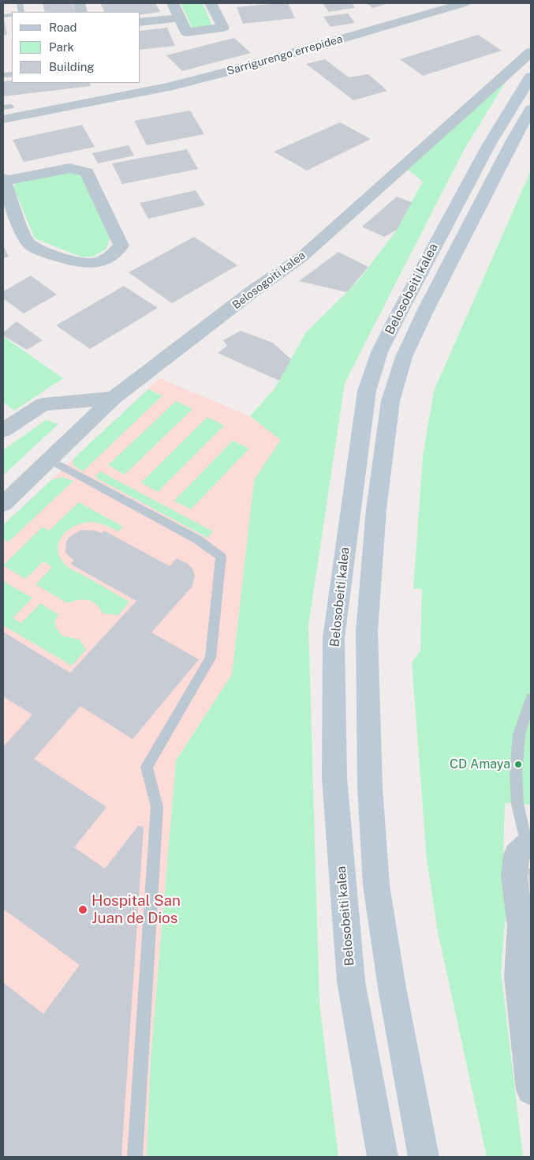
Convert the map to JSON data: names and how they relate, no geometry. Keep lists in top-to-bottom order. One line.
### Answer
{"streets":{"main road":["Belosobeiti kalea"],"street":["Sarrigurengo errepidea","Belosogoiti kalea"]},"places":["CD Amaya","Hospital San Juan de Dios"],"legend":["Road","Park","Building"]}
